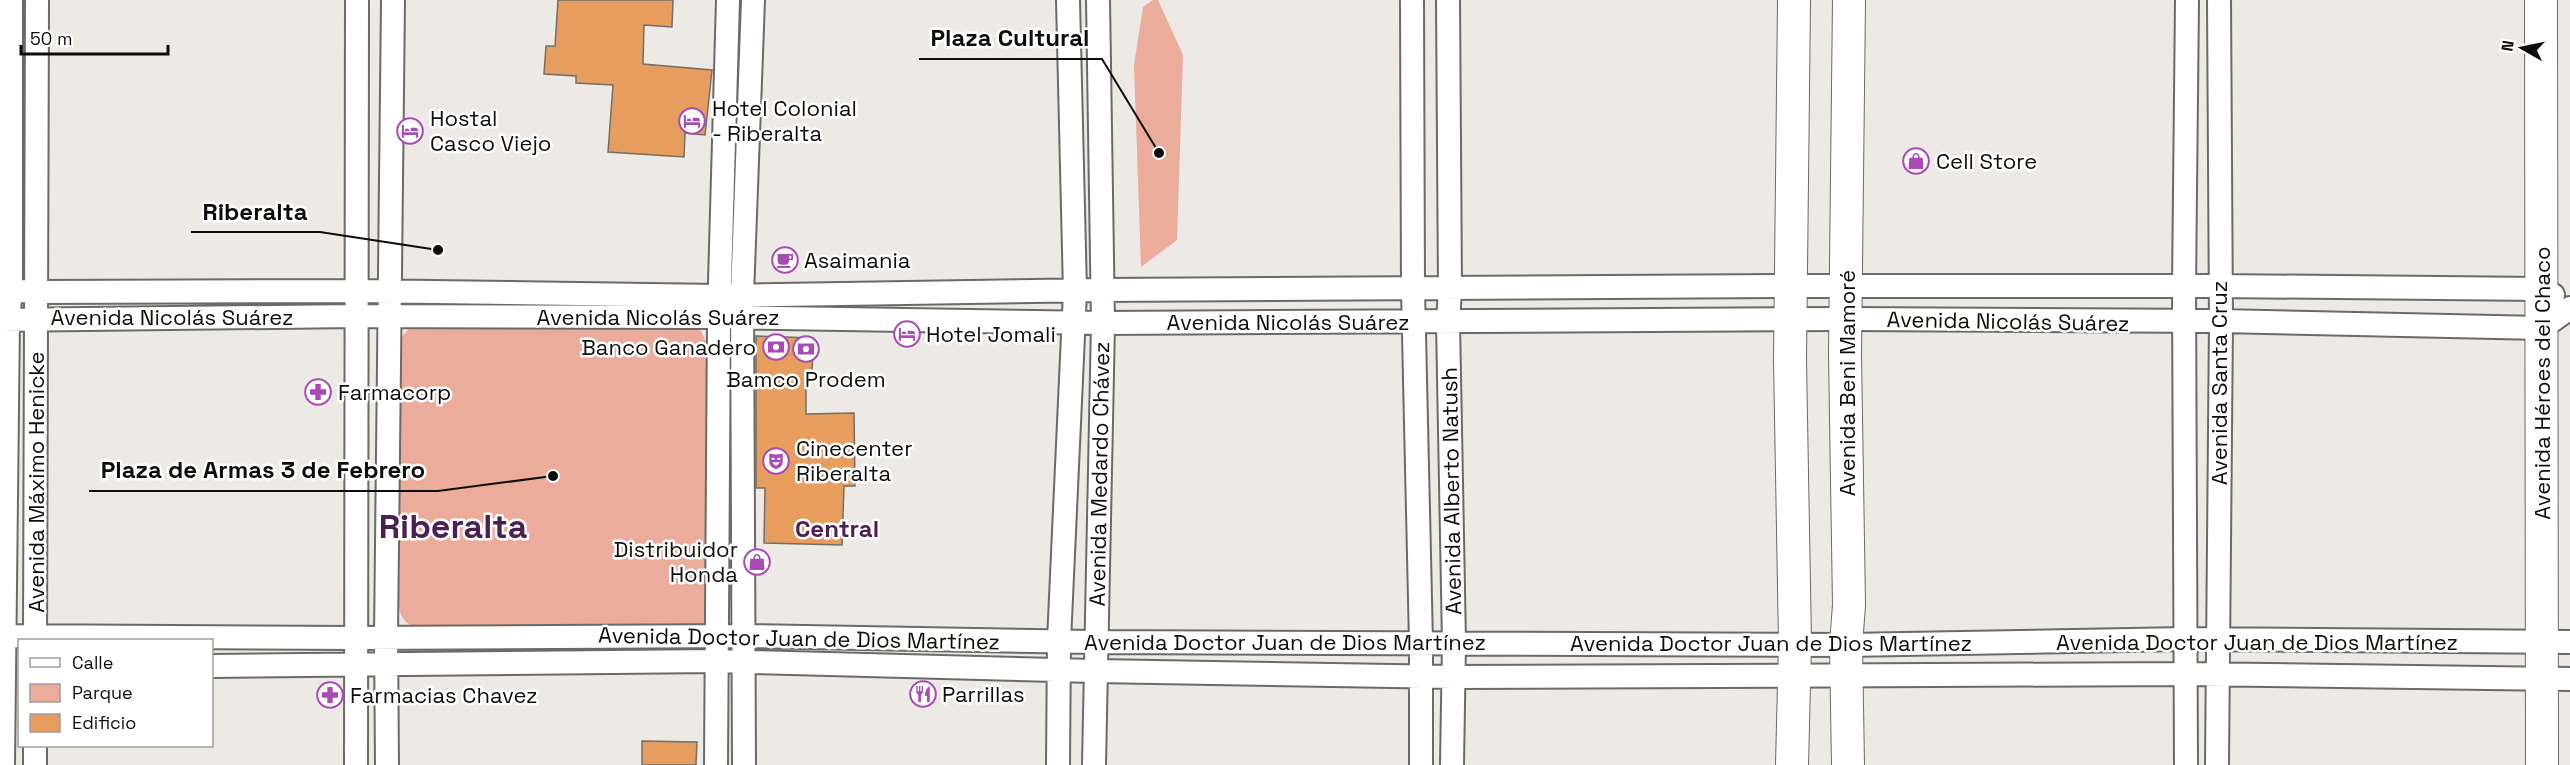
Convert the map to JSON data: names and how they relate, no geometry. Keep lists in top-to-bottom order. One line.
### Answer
{"streets":{"street":["Avenida Nicolás Suárez","Avenida Beni Mamoré","Avenida Santa Cruz","Avenida Héroes del Chaco","Avenida Medardo Chávez","Avenida Máximo Henicke","Avenida Alberto Natush","Avenida Doctor Juan de Dios Martínez"]},"crossings":[["Avenida Nicolás Suárez","Avenida Beni Mamoré"],["Avenida Nicolás Suárez","Avenida Santa Cruz"],["Avenida Nicolás Suárez","Avenida Héroes del Chaco"],["Avenida Nicolás Suárez","Avenida Medardo Chávez"],["Avenida Nicolás Suárez","Avenida Máximo Henicke"],["Avenida Nicolás Suárez","Avenida Alberto Natush"],["Avenida Beni Mamoré","Avenida Doctor Juan de Dios Martínez"],["Avenida Santa Cruz","Avenida Doctor Juan de Dios Martínez"],["Avenida Héroes del Chaco","Avenida Doctor Juan de Dios Martínez"],["Avenida Medardo Chávez","Avenida Doctor Juan de Dios Martínez"],["Avenida Máximo Henicke","Avenida Doctor Juan de Dios Martínez"],["Avenida Alberto Natush","Avenida Doctor Juan de Dios Martínez"]],"districts":["Riberalta","Central"],"places":{"hotel":["Hotel Colonial - Riberalta","Hostal Casco Viejo","Hotel Jomali"],"other":["Plaza Cultural","Riberalta","Plaza de Armas 3 de Febrero"],"shop":["Cell Store","Distribuidor Honda"],"cafe":["Asaimania"],"bank":["Banco Ganadero","Bamco Prodem"],"pharmacy":["Farmacorp","Farmacias Chavez"],"theatre":["Cinecenter Riberalta"],"restaurant":["Parrillas"]},"legend":["Calle","Parque","Edificio"],"scale_bar":"50 m","north":"left"}
